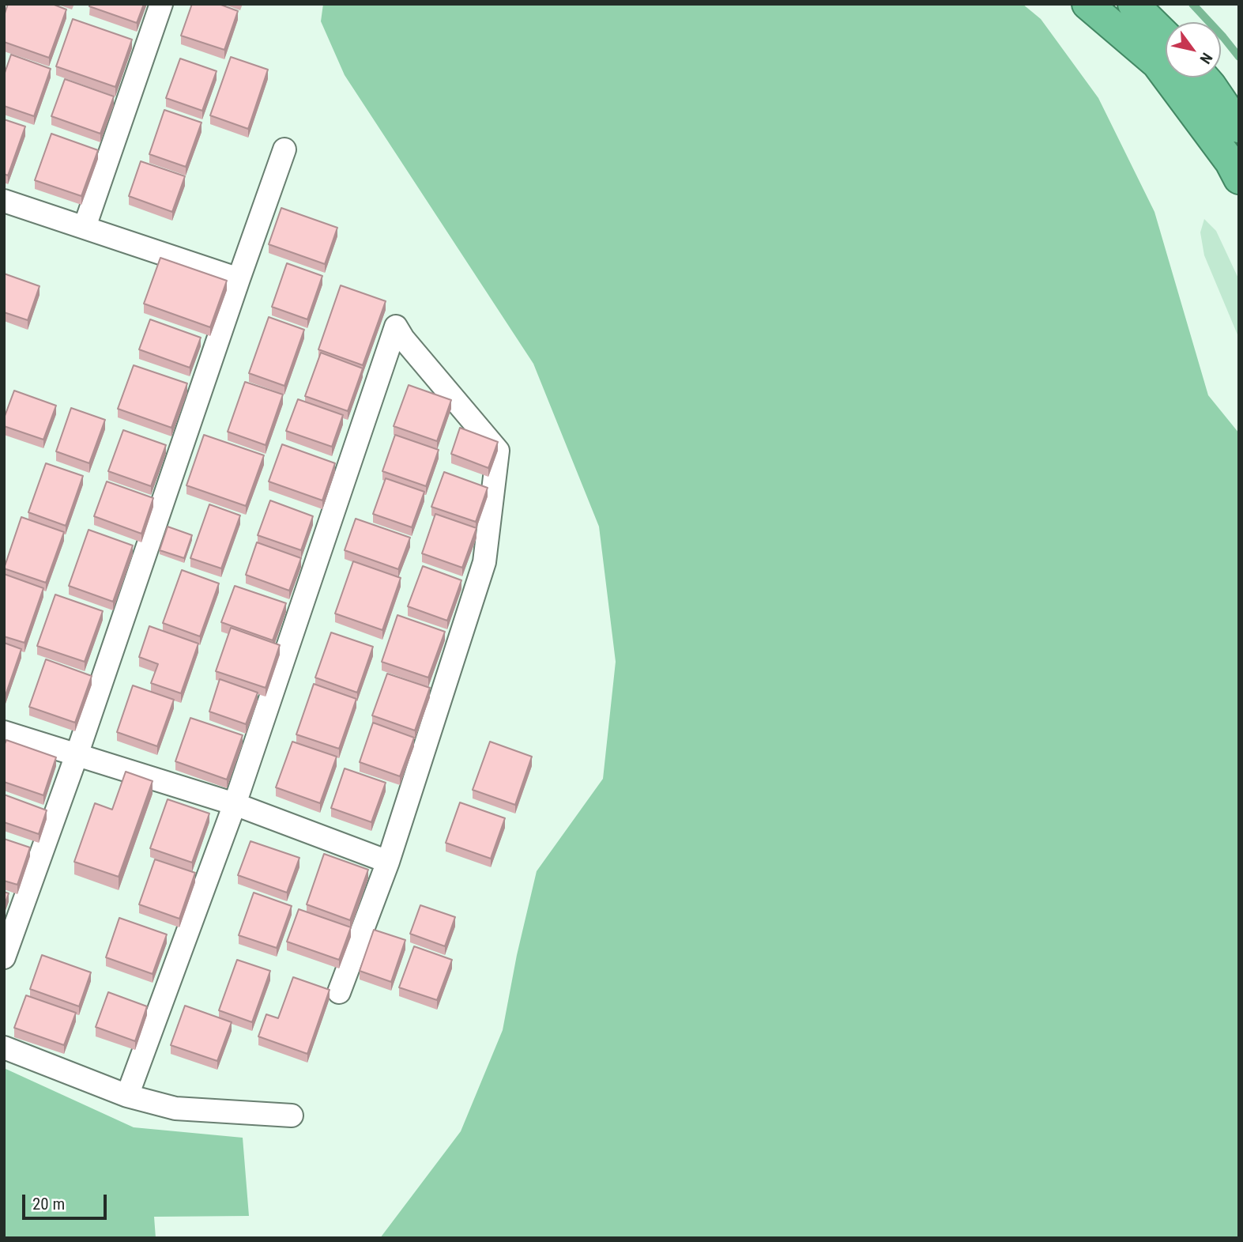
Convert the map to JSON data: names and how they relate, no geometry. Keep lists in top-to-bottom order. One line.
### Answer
{"scale_bar":"20 m","north":"bottom right"}
